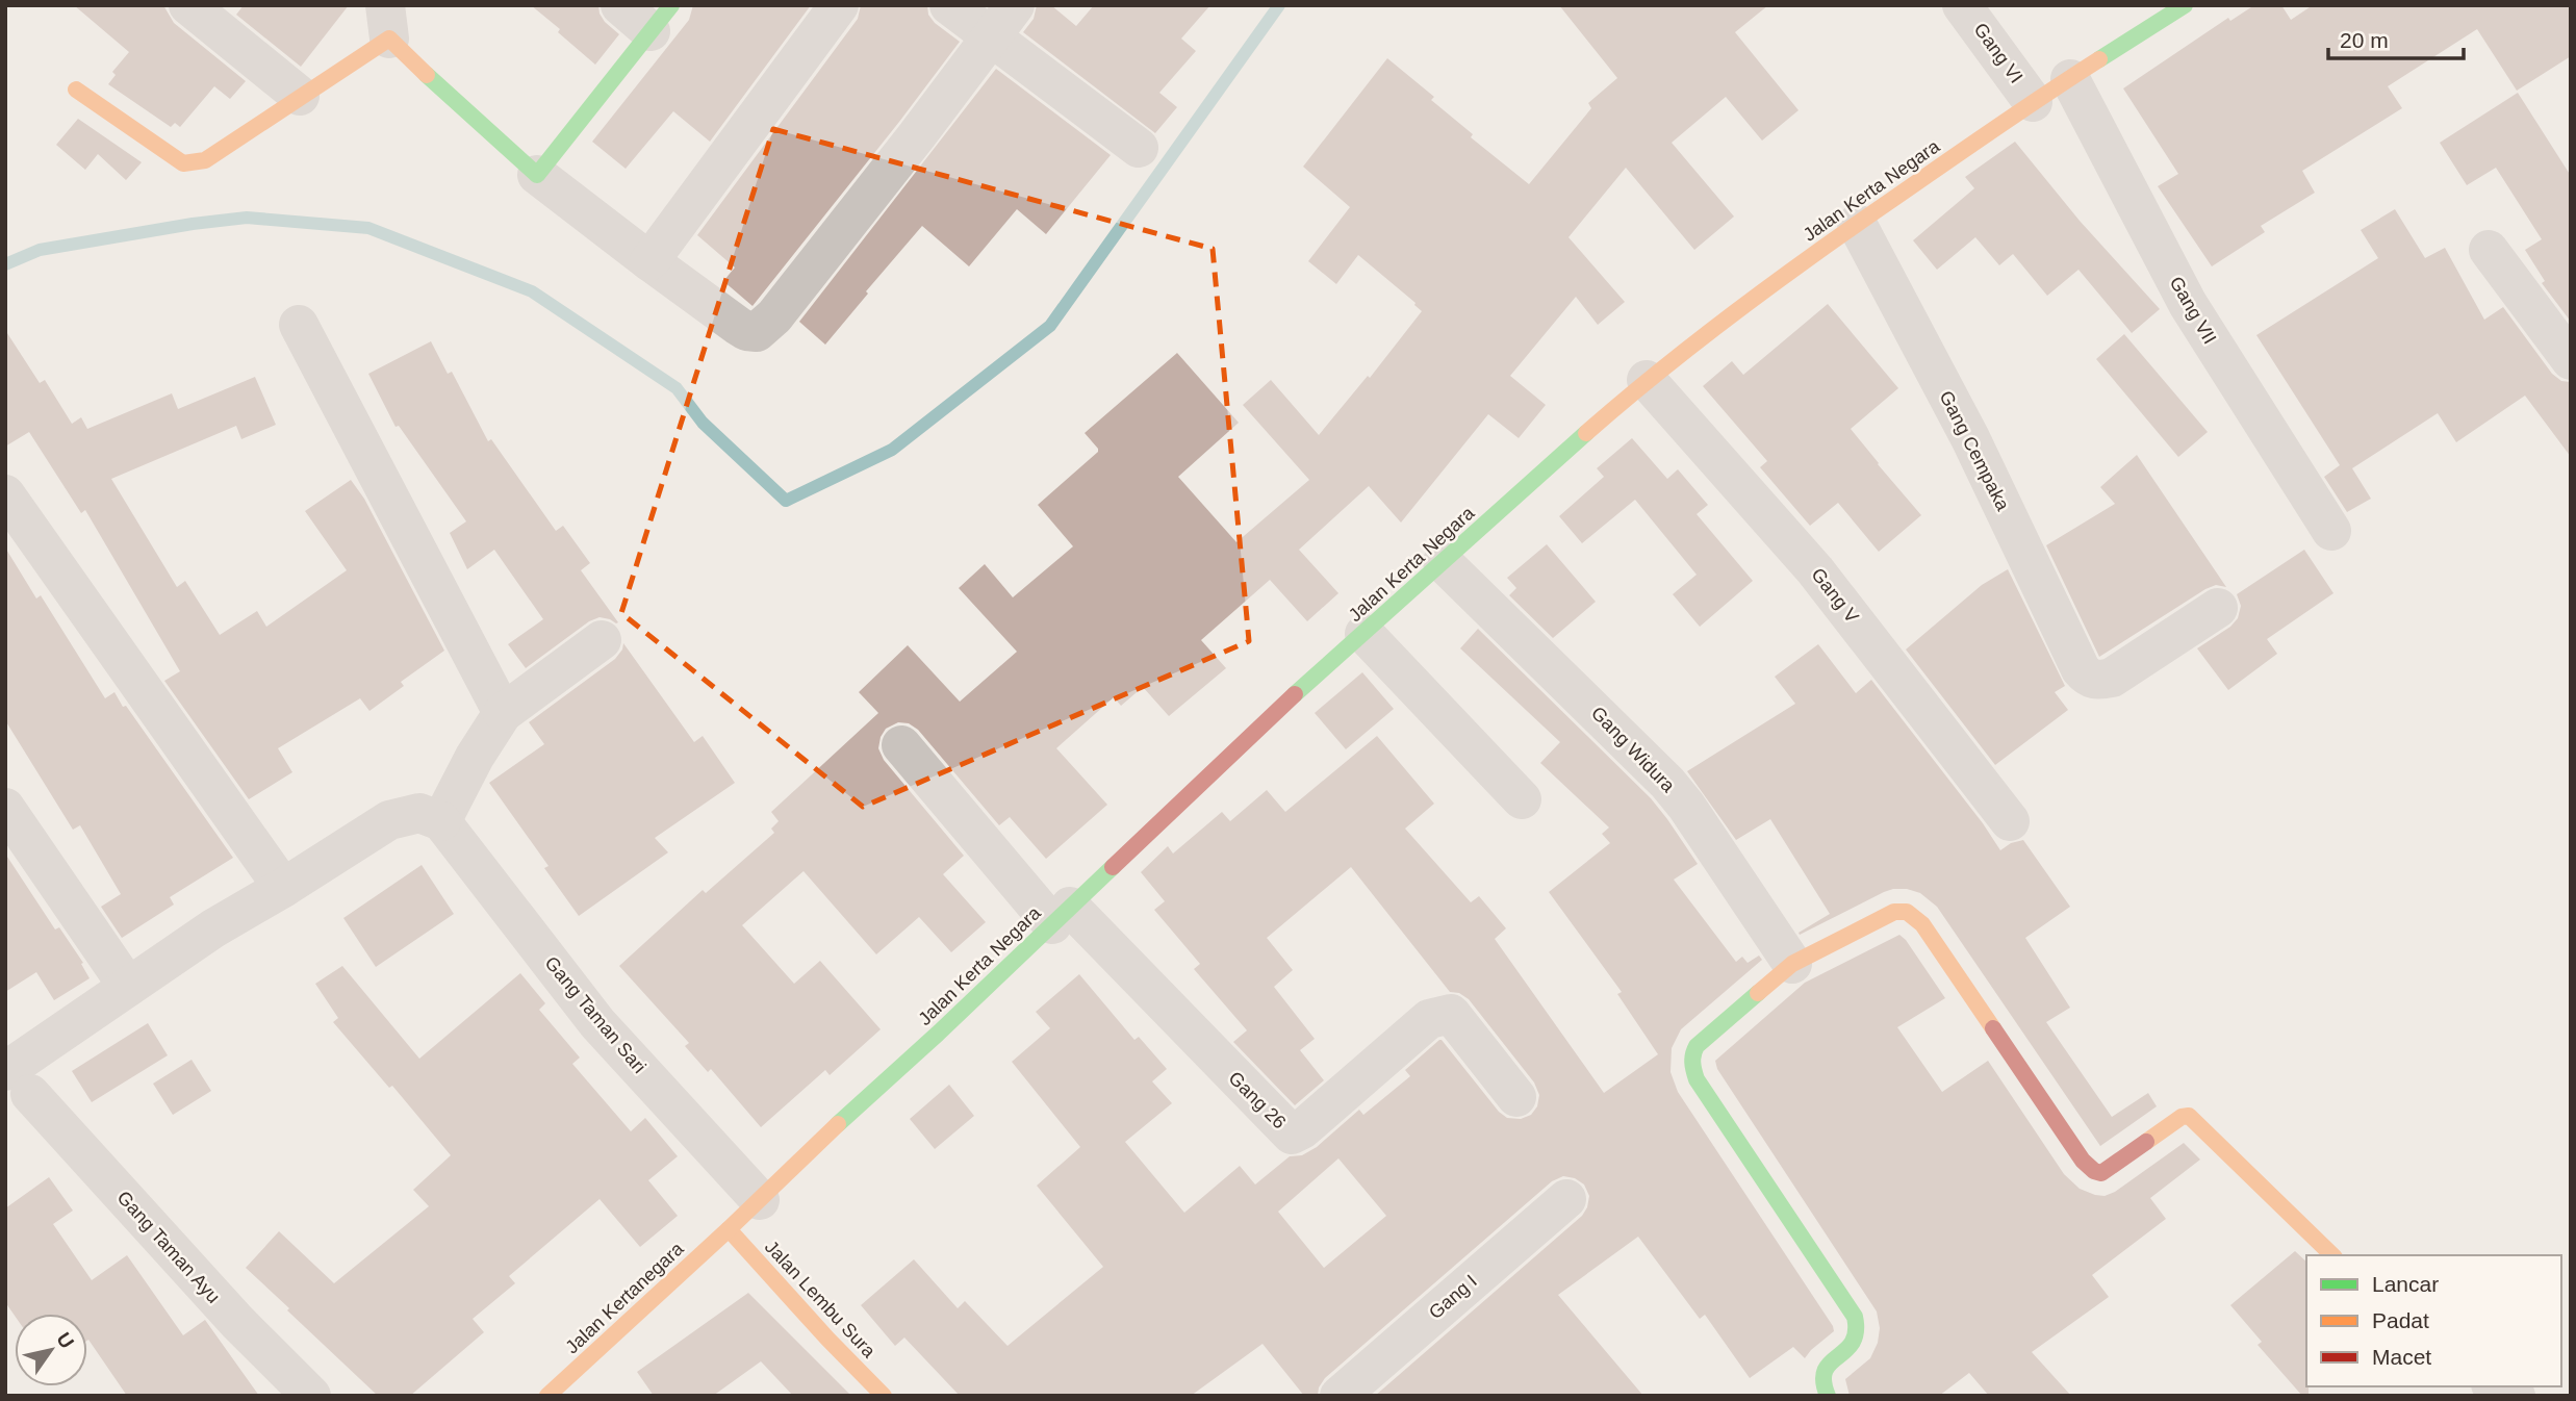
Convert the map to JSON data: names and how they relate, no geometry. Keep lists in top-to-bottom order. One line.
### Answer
{"streets":{"street":["Gang VI","Jalan Kerta Negara","Gang VII","Gang Cempaka","Gang V","Gang Widura","Gang Taman Sari","Gang 26","Gang Taman Ayu","Gang I","Jalan Kertanegara","Jalan Lembu Sura"]},"crossings":[["Gang VI","Jalan Kerta Negara"],["Jalan Kerta Negara","Gang VII"],["Jalan Kerta Negara","Gang Cempaka"],["Jalan Kerta Negara","Gang V"],["Jalan Kerta Negara","Gang Widura"],["Jalan Kerta Negara","Gang Taman Sari"],["Jalan Kerta Negara","Gang 26"],["Jalan Kerta Negara","Jalan Kertanegara"],["Jalan Kerta Negara","Jalan Lembu Sura"],["Jalan Kertanegara","Jalan Lembu Sura"]],"legend":["Lancar","Padat","Macet"],"scale_bar":"20 m","north":"top right"}
